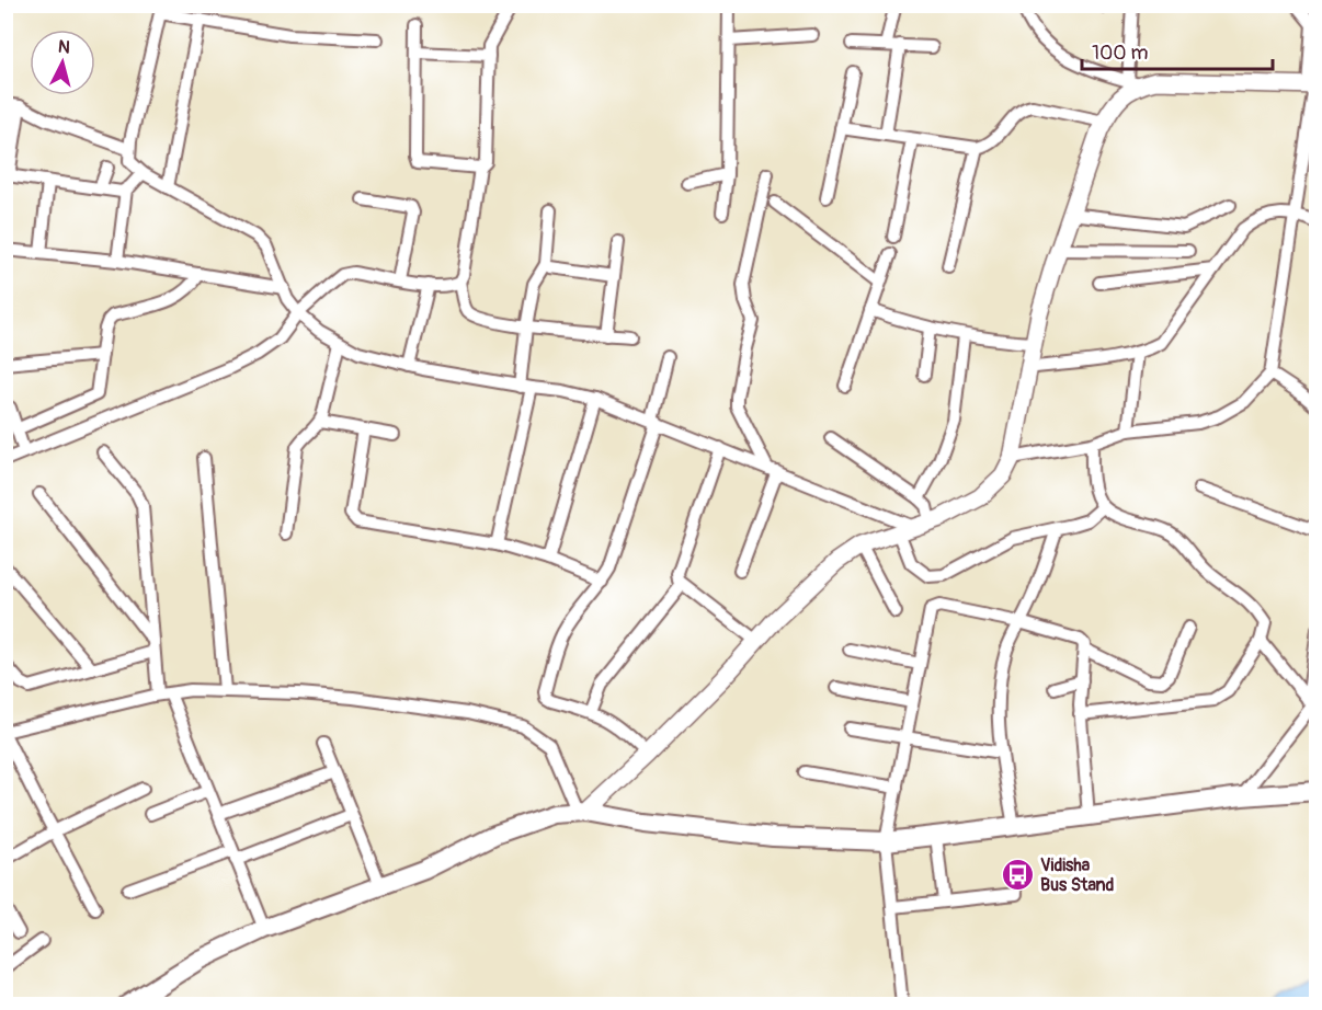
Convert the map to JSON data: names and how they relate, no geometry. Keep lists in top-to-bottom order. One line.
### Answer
{"places":{"bus stop":["Vidisha Bus Stand"]},"scale_bar":"100 m","north":"top"}
